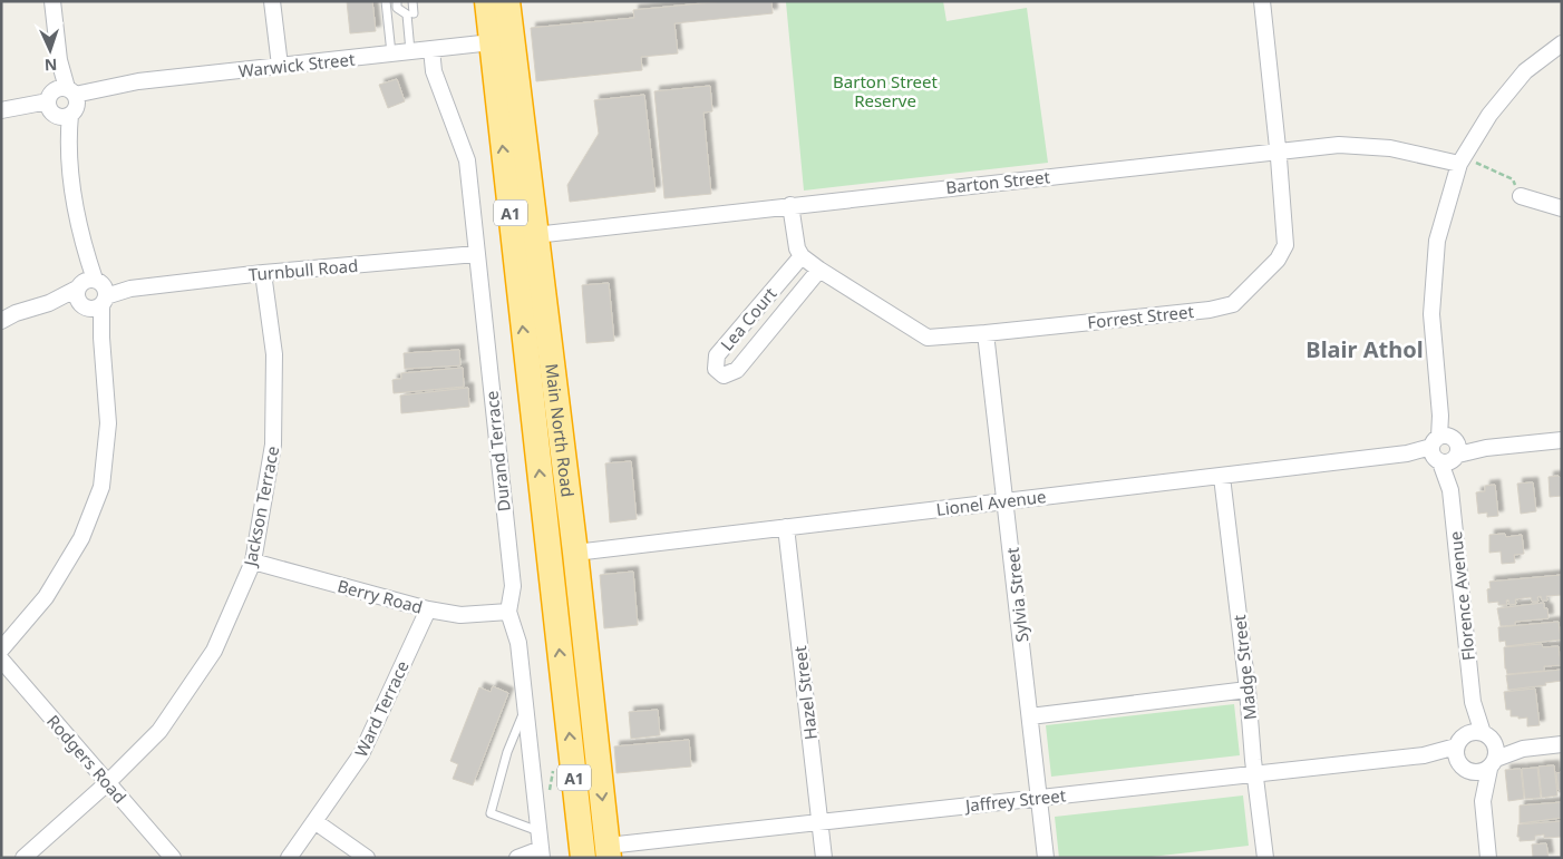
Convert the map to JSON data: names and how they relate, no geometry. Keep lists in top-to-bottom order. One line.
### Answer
{"streets":{"highway":["A1","Main North Road"],"street":["Warwick Street","Barton Street","Turnbull Road","Forrest Street","Lea Court","Durand Terrace","Lionel Avenue","Jackson Terrace","Sylvia Street","Berry Road","Florence Avenue","Madge Street","Hazel Street","Ward Terrace","Rodgers Road","Jaffrey Street"]},"crossings":[["Warwick Street","Main North Road"],["Warwick Street","Durand Terrace"],["Barton Street","Forrest Street"],["Barton Street","Main North Road"],["Barton Street","Florence Avenue"],["Turnbull Road","Durand Terrace"],["Turnbull Road","Jackson Terrace"],["Forrest Street","Lea Court"],["Forrest Street","Sylvia Street"],["Main North Road","Lionel Avenue"],["Main North Road","Jaffrey Street"],["Durand Terrace","Berry Road"],["Lionel Avenue","Sylvia Street"],["Lionel Avenue","Florence Avenue"],["Lionel Avenue","Madge Street"],["Lionel Avenue","Hazel Street"],["Jackson Terrace","Berry Road"],["Jackson Terrace","Rodgers Road"],["Sylvia Street","Jaffrey Street"],["Berry Road","Ward Terrace"],["Florence Avenue","Jaffrey Street"],["Madge Street","Jaffrey Street"],["Hazel Street","Jaffrey Street"]],"districts":["Blair Athol"],"parks":["Barton Street Reserve"],"north":"bottom"}
